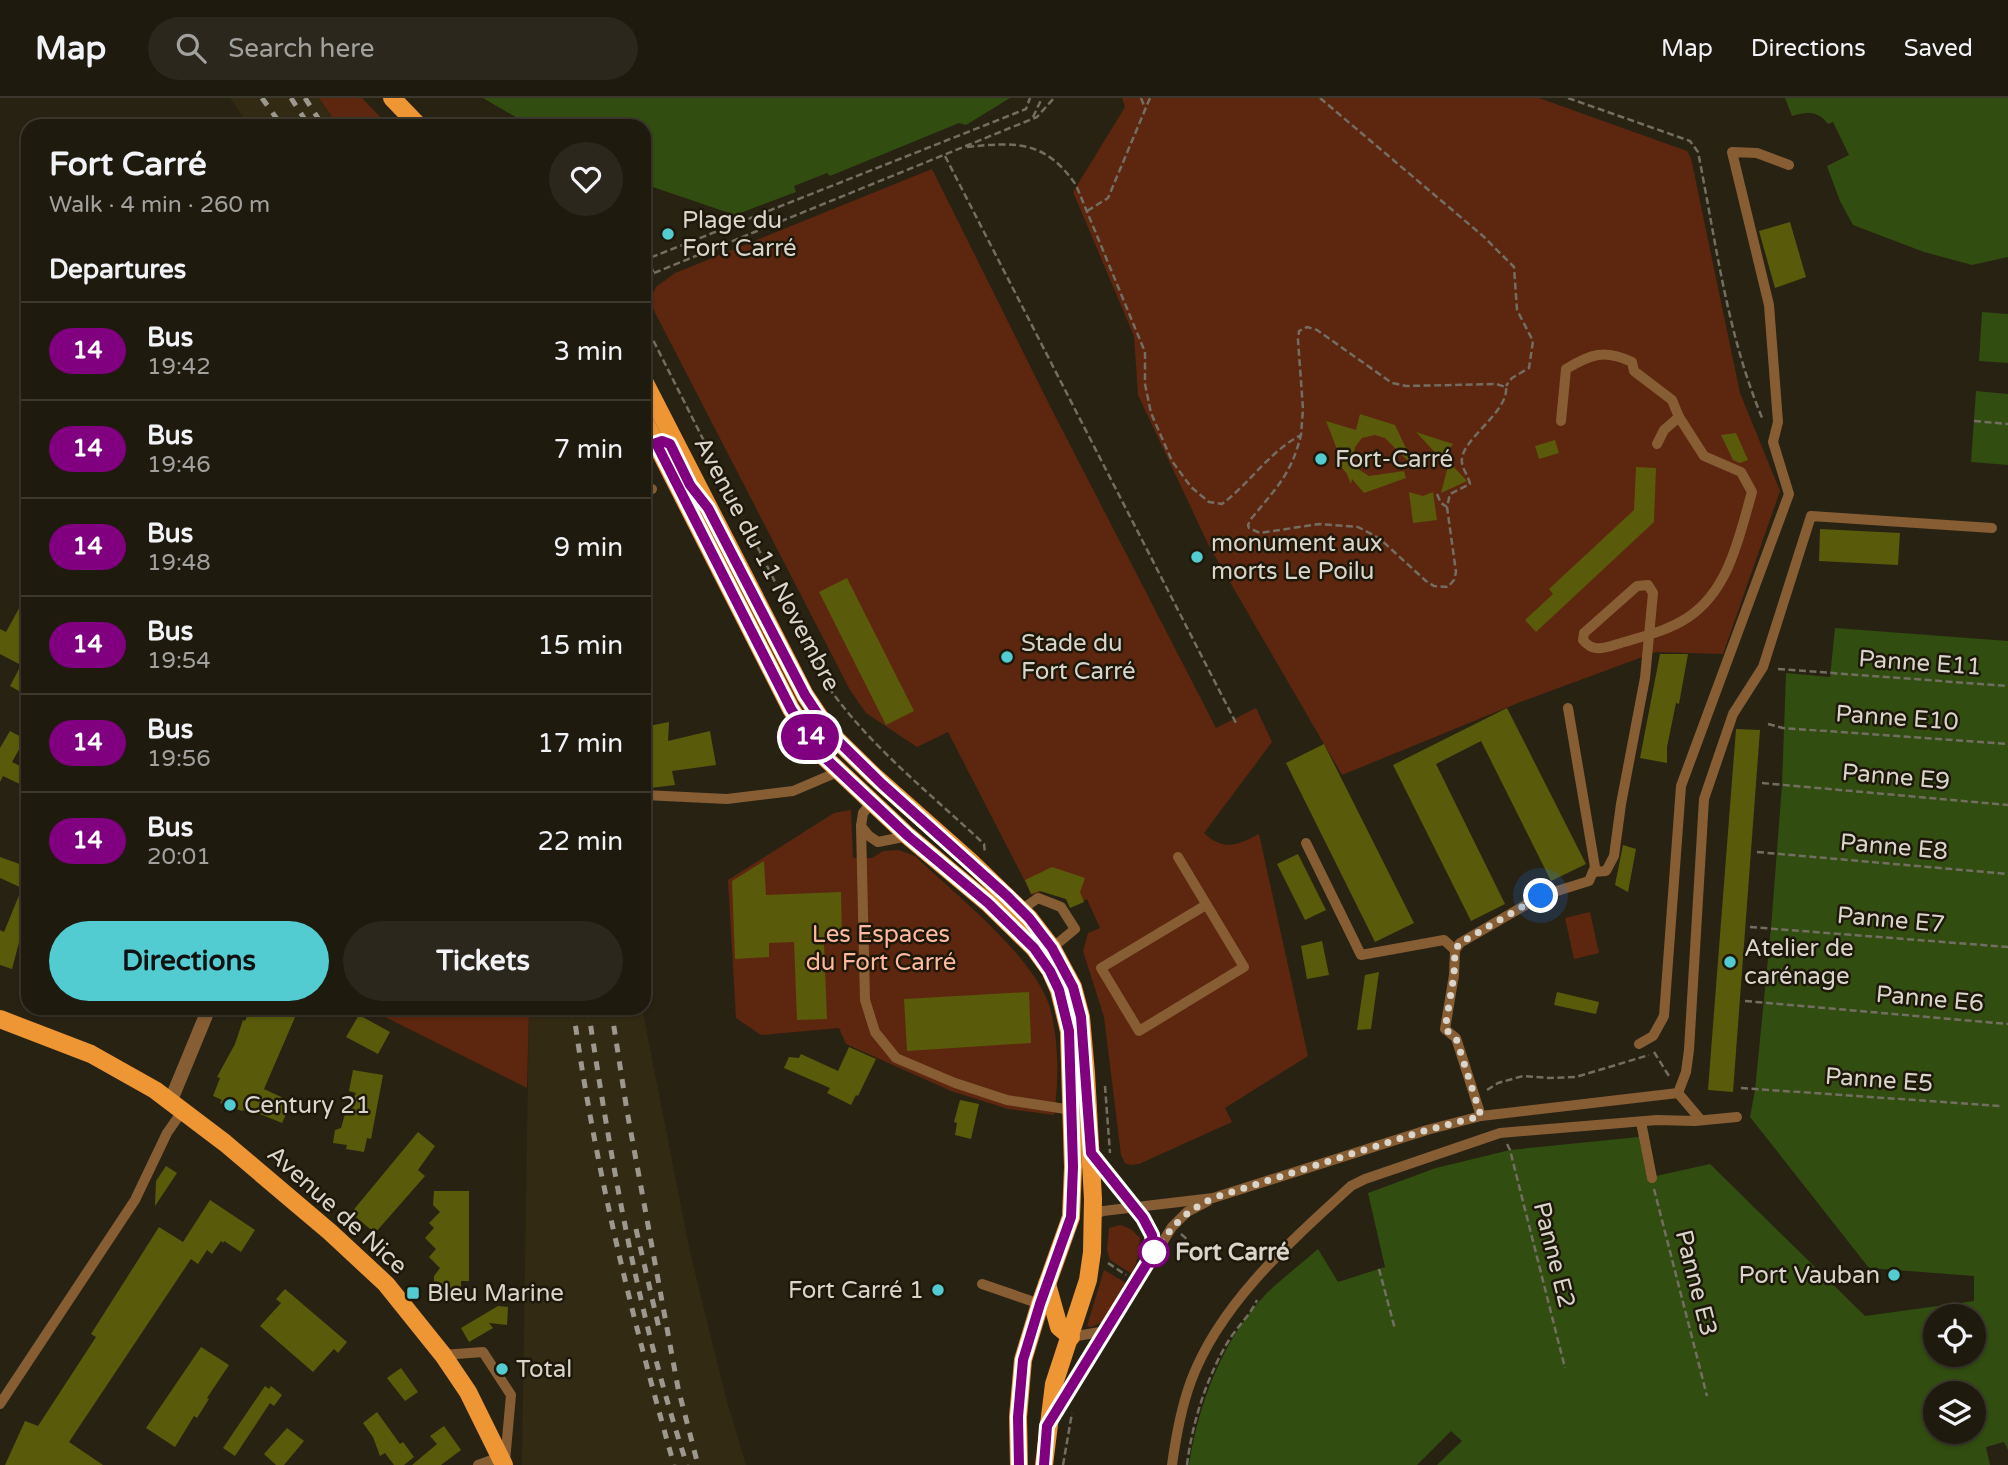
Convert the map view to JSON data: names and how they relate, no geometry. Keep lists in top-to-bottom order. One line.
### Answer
{"streets":{"main road":["Avenue du 11 Novembre","Avenue de Nice"],"path":["Panne E11","Panne E10","Panne E9","Panne E8","Panne E7","Panne E6","Panne E5","Panne E2","Panne E3"]},"parks":["Les Espaces du Fort Carré"],"places":{"other":["Plage du Fort Carré","Fort-Carré","monument aux morts Le Poilu","Stade du Fort Carré","Atelier de carénage","Century 21","Fort Carré","Port Vauban","Fort Carré 1","Total"],"transit":["Bleu Marine"]},"lines":["bus line 14"],"page":{"header":"Map","search":"Search here","nav":["Map","Directions","Saved"],"on_map":"14","heading":[["Fort Carré","Walk · 4 min · 260 m"],"Departures"],"list":[{"mark":"14","name":"Bus","note":"19:42","value":"3 min"},{"mark":"14","name":"Bus","note":"19:46","value":"7 min"},{"mark":"14","name":"Bus","note":"19:48","value":"9 min"},{"mark":"14","name":"Bus","note":"19:54","value":"15 min"},{"mark":"14","name":"Bus","note":"19:56","value":"17 min"},{"mark":"14","name":"Bus","note":"20:01","value":"22 min"}],"buttons":["Directions","Tickets"]}}
